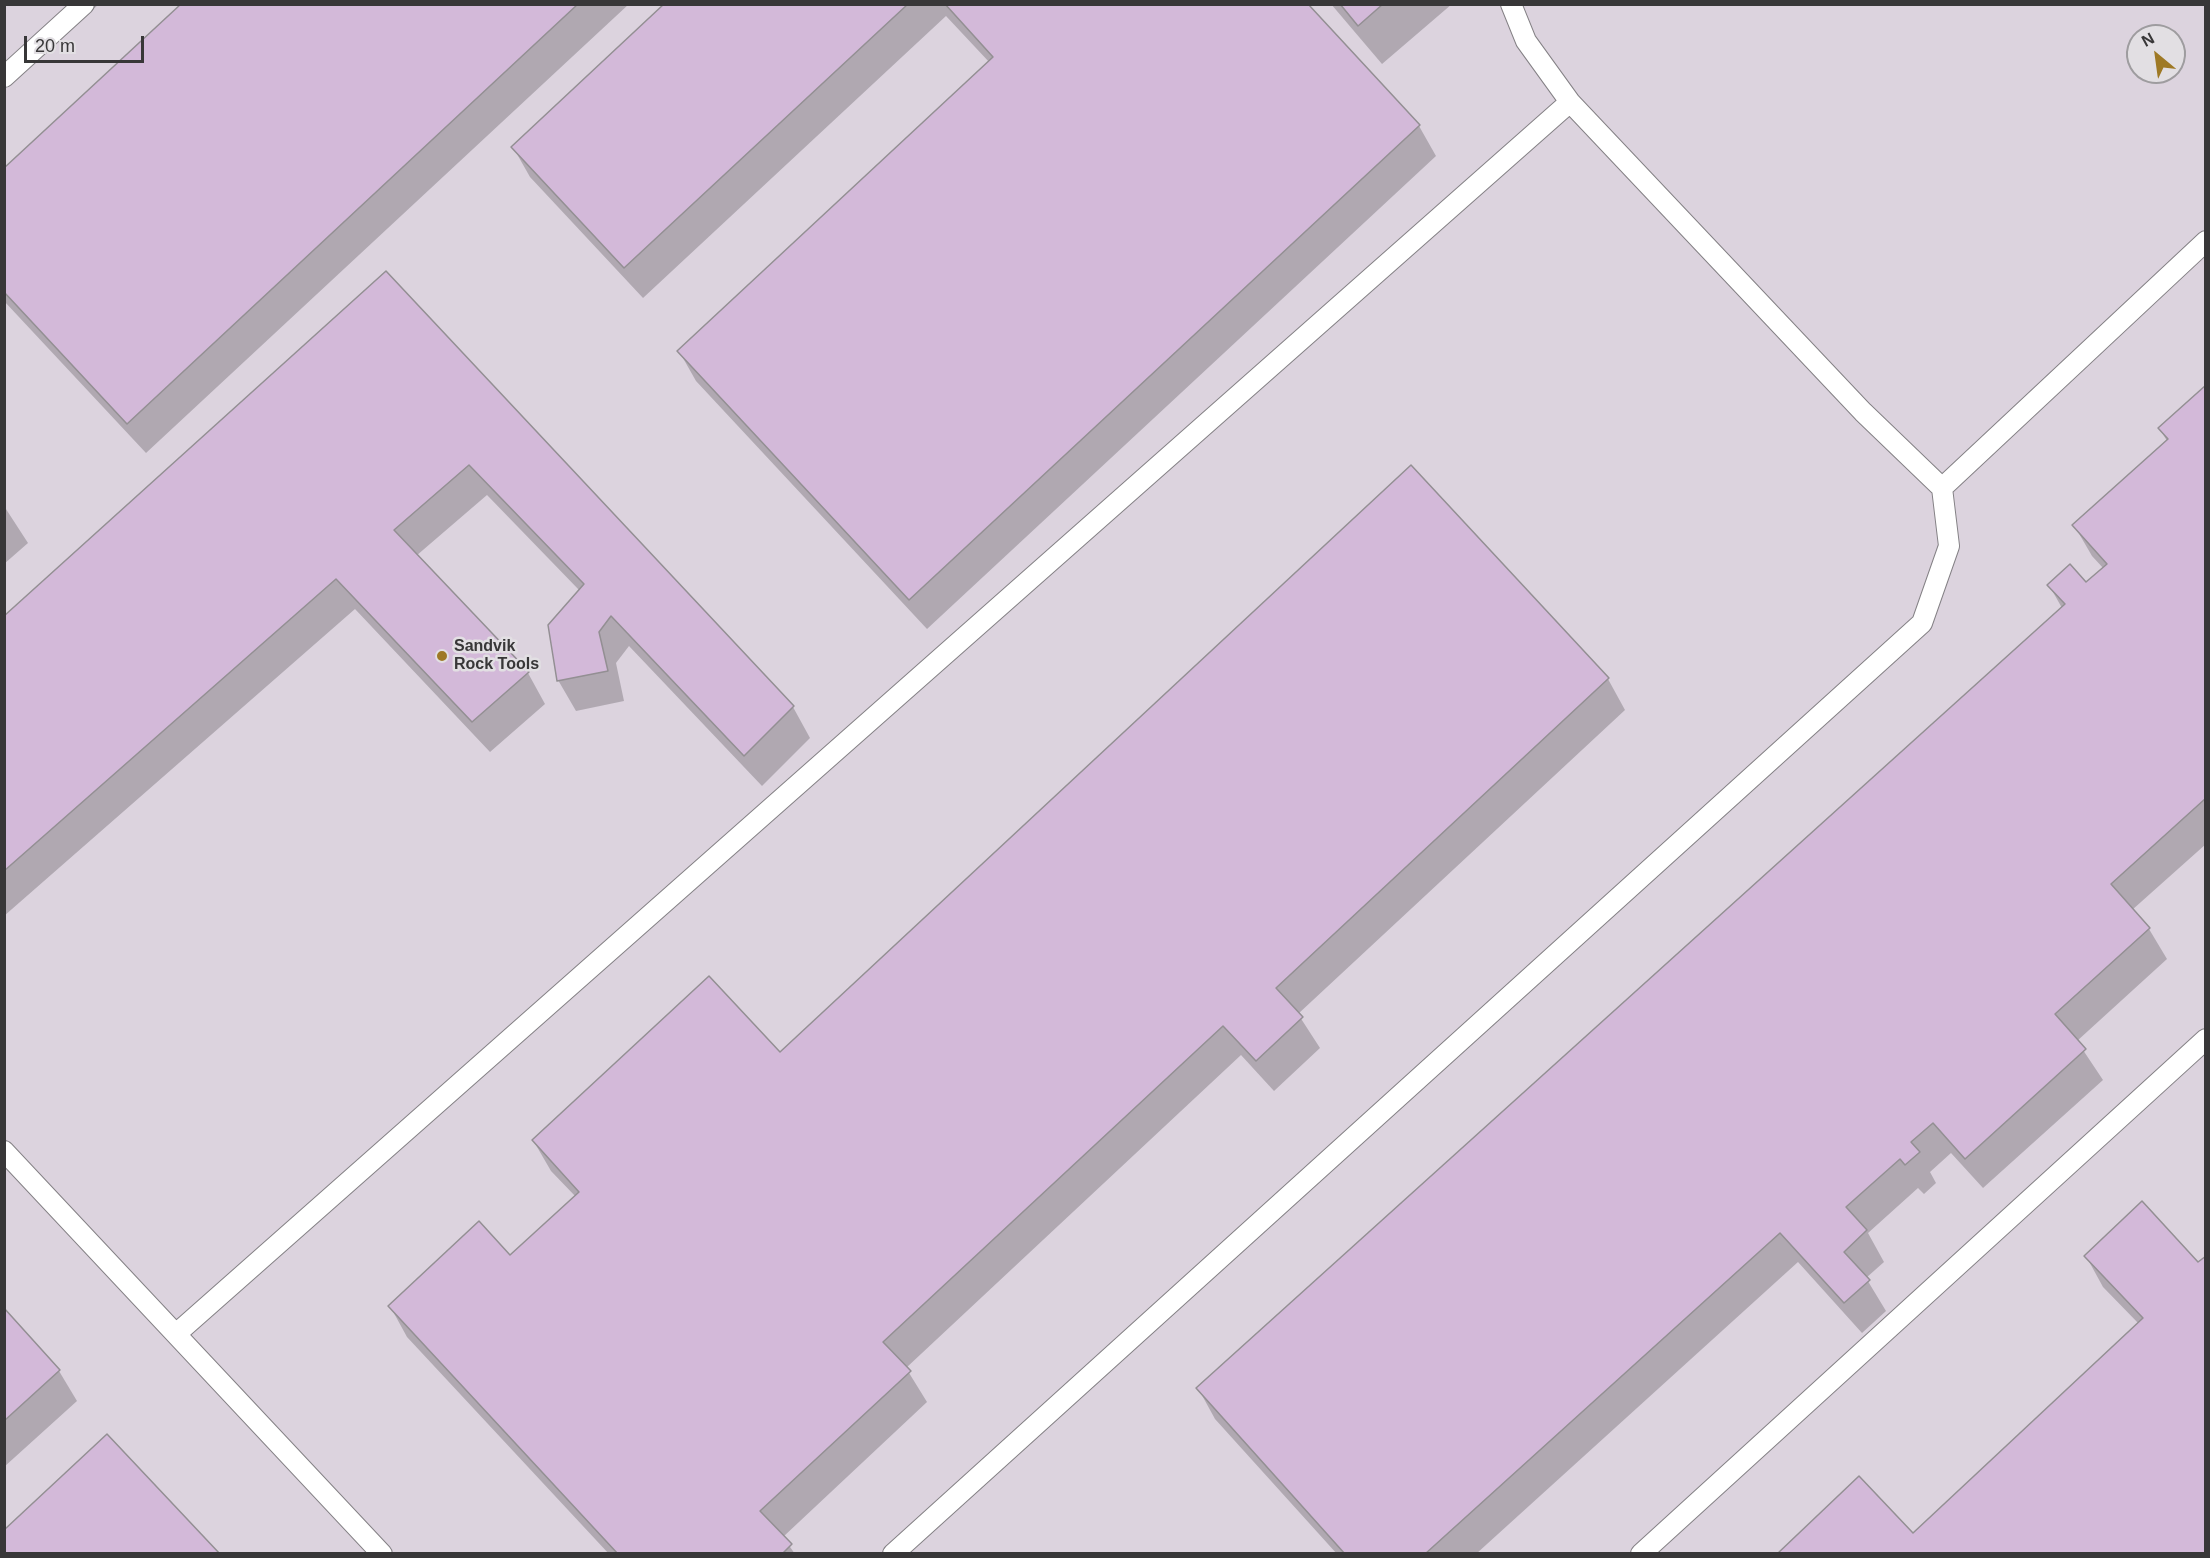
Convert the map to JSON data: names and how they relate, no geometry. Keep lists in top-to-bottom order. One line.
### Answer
{"places":["Sandvik Rock Tools"],"scale_bar":"20 m","north":"top left"}
